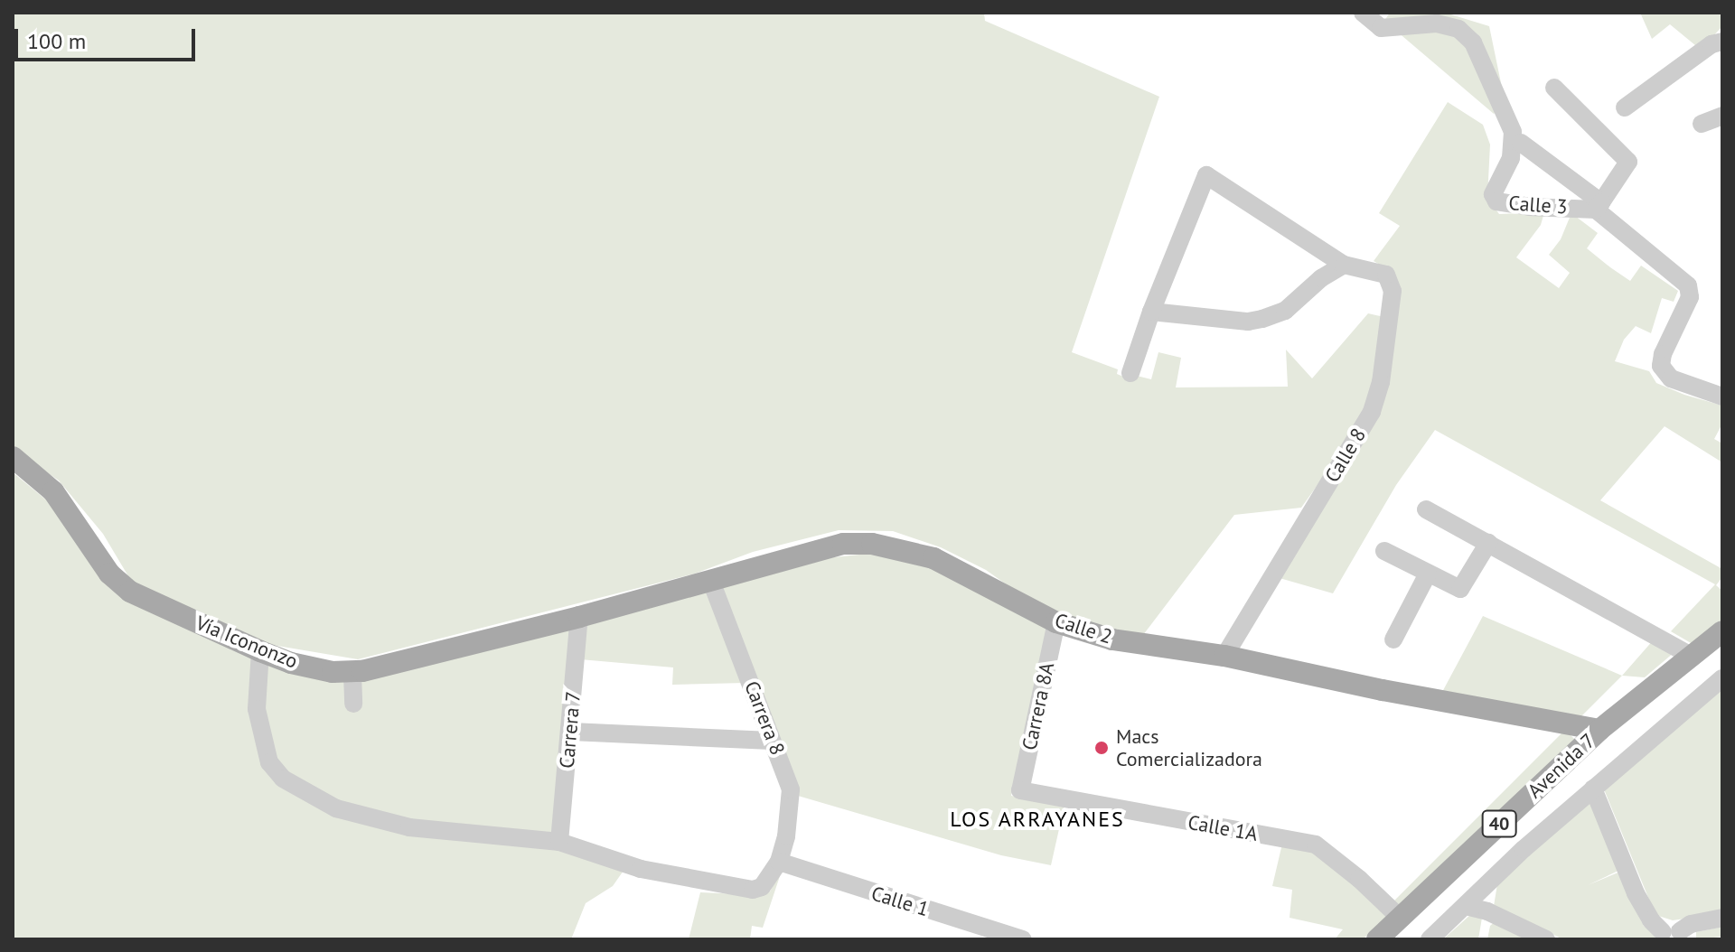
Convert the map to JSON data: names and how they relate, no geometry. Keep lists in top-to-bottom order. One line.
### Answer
{"streets":{"main road":["Calle 2","Vía Icononzo","Avenida 7","40"],"street":["Calle 3","Calle 8","Carrera 8A","Carrera 8","Carrera 7","Calle 1A","Calle 1"]},"crossings":[["Calle 8","Calle 2"],["Calle 2","Vía Icononzo"],["Calle 2","Carrera 8A"],["Calle 2","Carrera 8"],["Calle 2","Carrera 7"],["Calle 2","Avenida 7"],["Vía Icononzo","Carrera 7"],["Carrera 8A","Calle 1A"],["Carrera 8","Calle 1"],["Avenida 7","Calle 1A"]],"districts":["LOS ARRAYANES"],"places":["Macs Comercializadora"],"scale_bar":"100 m"}
